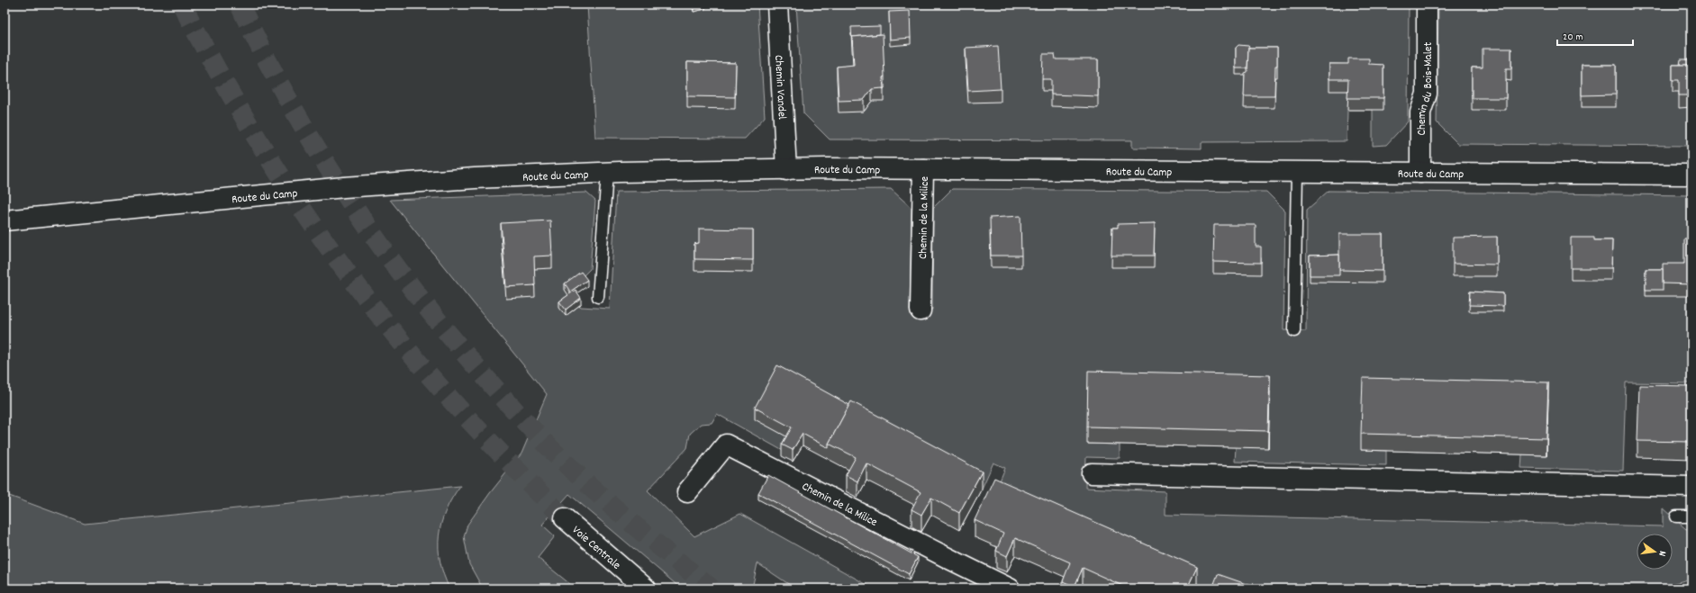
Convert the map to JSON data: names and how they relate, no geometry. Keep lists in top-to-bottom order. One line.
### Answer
{"streets":{"main road":["Chemin Vandel","Chemin du Bois-Malet","Route du Camp","Chemin de la Milice","Voie Centrale"]},"crossings":[["Chemin Vandel","Route du Camp"],["Chemin du Bois-Malet","Route du Camp"],["Route du Camp","Chemin de la Milice"]],"scale_bar":"20 m","north":"right"}
